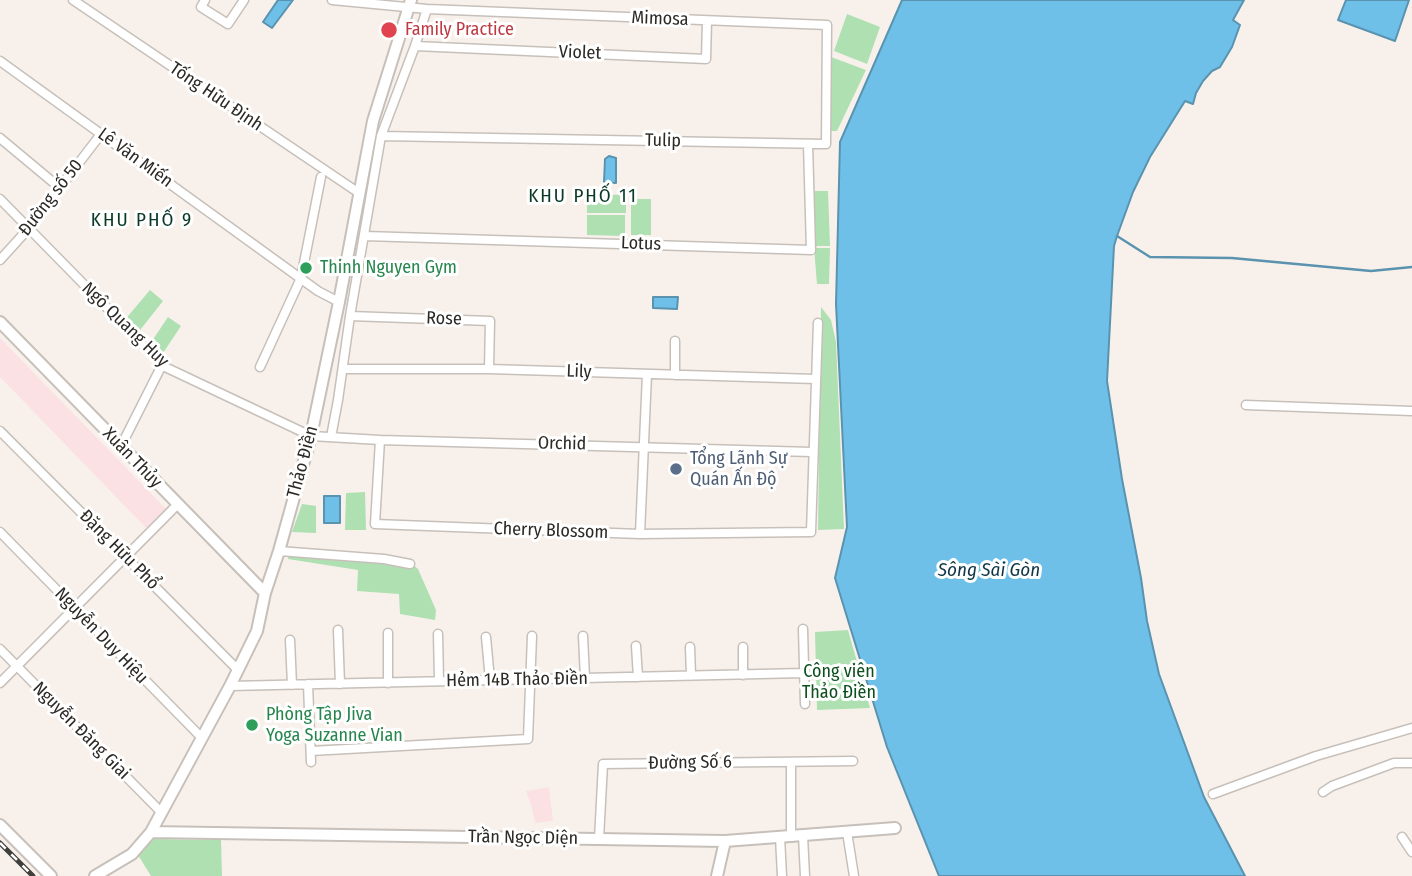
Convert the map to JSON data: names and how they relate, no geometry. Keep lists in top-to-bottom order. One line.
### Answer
{"streets":{"street":["Mimosa","Violet","Tống Hữu Định","Tulip","Lê Văn Miến","Đường số 50","Lotus","Rose","Ngô Quang Huy","Lily","Orchid","Xuân Thủy","Thảo Điền","Cherry Blossom","Đặng Hữu Phổ","Nguyễn Duy Hiệu","Hẻm 14B Thảo Điền","Nguyễn Đăng Giai","Đường Số 6","Trần Ngọc Diện"]},"crossings":[["Mimosa","Violet"],["Mimosa","Tulip"],["Mimosa","Lotus"],["Mimosa","Thảo Điền"],["Tống Hữu Định","Thảo Điền"],["Tulip","Lotus"],["Lê Văn Miến","Đường số 50"],["Lê Văn Miến","Thảo Điền"],["Đường số 50","Ngô Quang Huy"],["Rose","Lily"],["Ngô Quang Huy","Orchid"],["Ngô Quang Huy","Thảo Điền"],["Orchid","Thảo Điền"],["Orchid","Cherry Blossom"],["Xuân Thủy","Thảo Điền"],["Thảo Điền","Đặng Hữu Phổ"],["Thảo Điền","Nguyễn Duy Hiệu"],["Thảo Điền","Hẻm 14B Thảo Điền"],["Thảo Điền","Nguyễn Đăng Giai"],["Thảo Điền","Trần Ngọc Diện"],["Đường Số 6","Trần Ngọc Diện"]],"districts":["KHU PHỐ 11","KHU PHỐ 9"],"water":["Sông Sài Gòn"],"parks":["Công viên Thảo Điền"],"places":["Family Practice","Thinh Nguyen Gym","Tổng Lãnh Sự Quán Ấn Độ","Phòng Tập Jiva Yoga Suzanne Vian"]}
